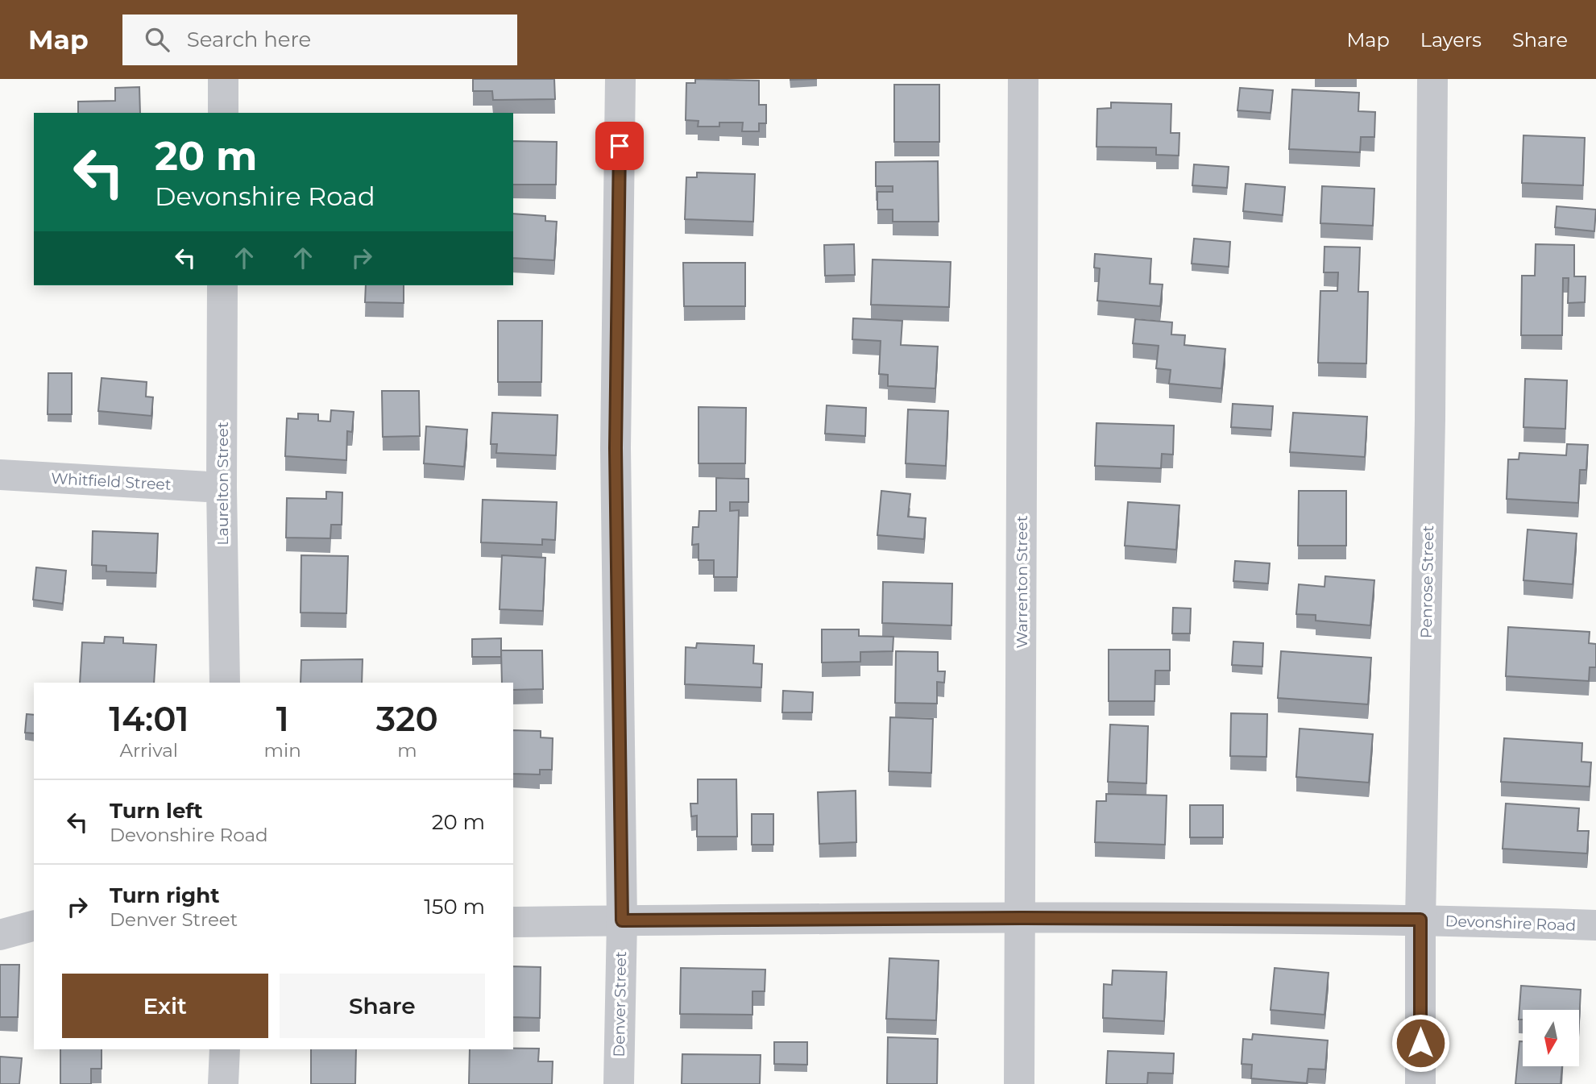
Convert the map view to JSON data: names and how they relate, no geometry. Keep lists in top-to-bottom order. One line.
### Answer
{"streets":{"street":["Whitfield Street","Laurelton Street","Warrenton Street","Penrose Street","Devonshire Road","Denver Street"]},"crossings":[["Whitfield Street","Laurelton Street"],["Warrenton Street","Devonshire Road"],["Penrose Street","Devonshire Road"],["Devonshire Road","Denver Street"]],"north":"bottom","page":{"header":"Map","search":"Search here","nav":["Map","Layers","Share"],"turn":["20 m","Devonshire Road"],"eta":["14:01","Arrival","1","min","320","m"],"list":[{"name":"Turn left","note":"Devonshire Road","value":"20 m"},{"name":"Turn right","note":"Denver Street","value":"150 m"}],"buttons":["Exit","Share"]}}
